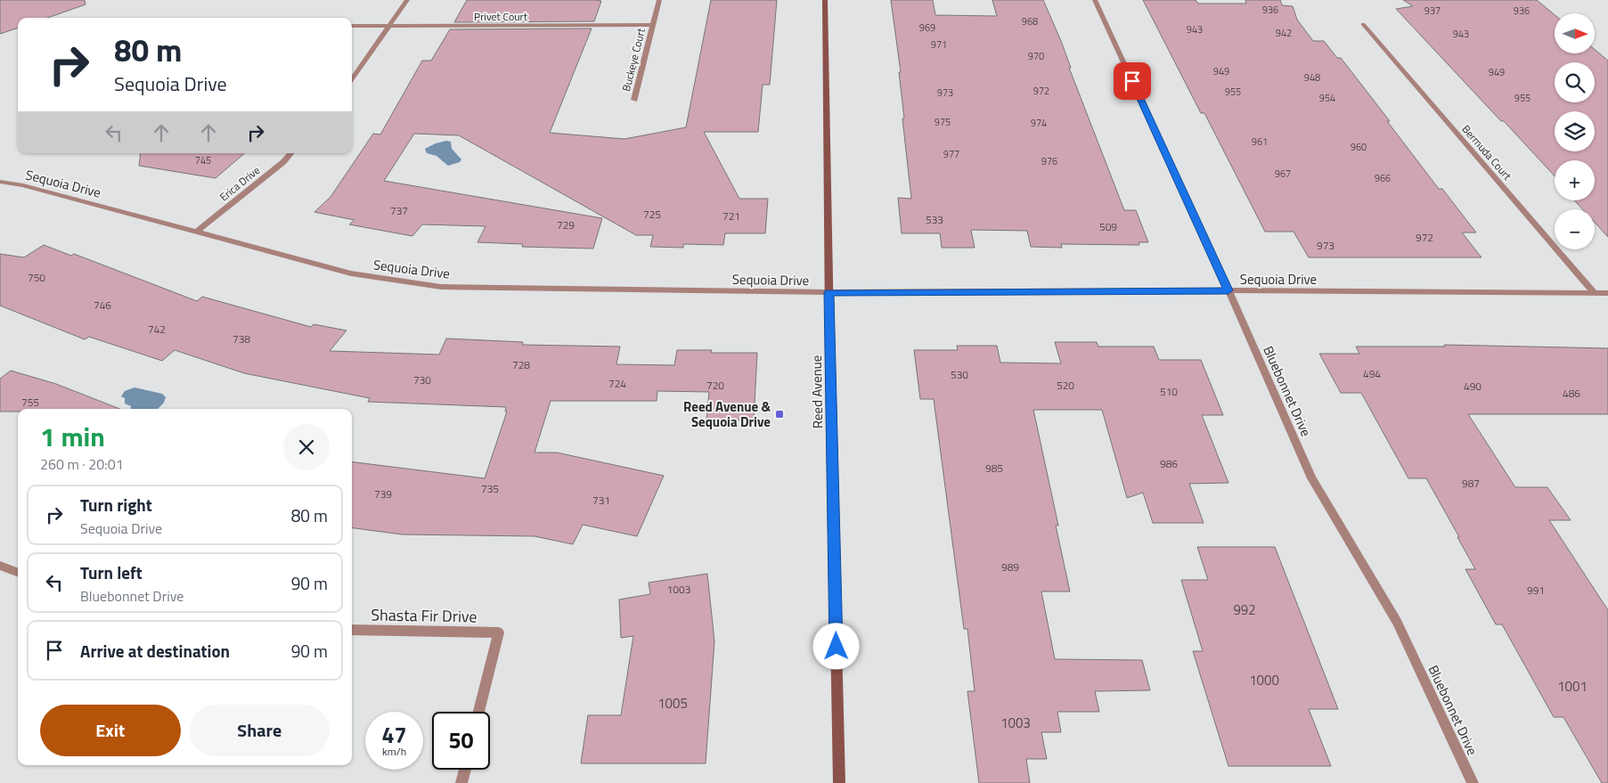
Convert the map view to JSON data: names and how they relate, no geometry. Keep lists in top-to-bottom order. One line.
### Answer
{"streets":{"main road":["Reed Avenue"],"street":["Privet Court","Buckeye Court","Bermuda Court","Sequoia Drive","Erica Drive","Bluebonnet Drive","Shasta Fir Drive"]},"crossings":[["Privet Court","Buckeye Court"],["Bermuda Court","Sequoia Drive"],["Sequoia Drive","Erica Drive"],["Sequoia Drive","Bluebonnet Drive"],["Sequoia Drive","Reed Avenue"]],"places":{"transit":["Reed Avenue & Sequoia Drive"]},"house_numbers":["936","937","936","968","969","943","942","943","971","970","949","949","948","972","955","973","954","955","975","974","961","960","977","745","976","967","966","737","725","721","533","729","509","972","973","750","746","742","738","728","494","530","730","724","720","520","490","510","486","755","986","985","987","735","739","731","989","1003","991","992","1000","1001","1005","1003"],"north":"right","page":{"map_buttons":["+","−"],"turn":["80 m","Sequoia Drive"],"heading":["1 min","260 m · 20:01"],"list":[{"name":"Turn right","note":"Sequoia Drive","value":"80 m"},{"name":"Turn left","note":"Bluebonnet Drive","value":"90 m"},{"name":"Arrive at destination","value":"90 m"}],"buttons":["Exit","Share"],"speed":"47 km/h","limit":"50"}}
